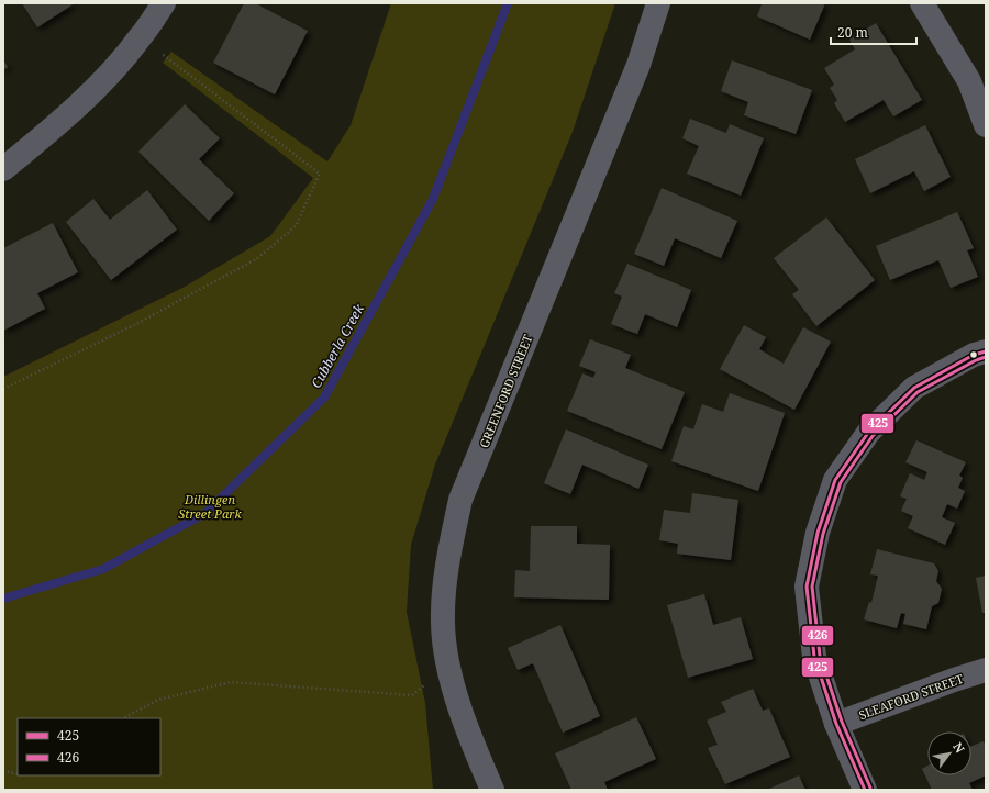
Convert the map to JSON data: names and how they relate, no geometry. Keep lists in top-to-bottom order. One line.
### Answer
{"streets":{"street":["GREENFORD STREET","SLEAFORD STREET"]},"water":["Cubberla Creek"],"parks":["Dillingen Street Park"],"lines":["transit line 425","transit line 426"],"legend":["425","426"],"scale_bar":"20 m","north":"top right"}
